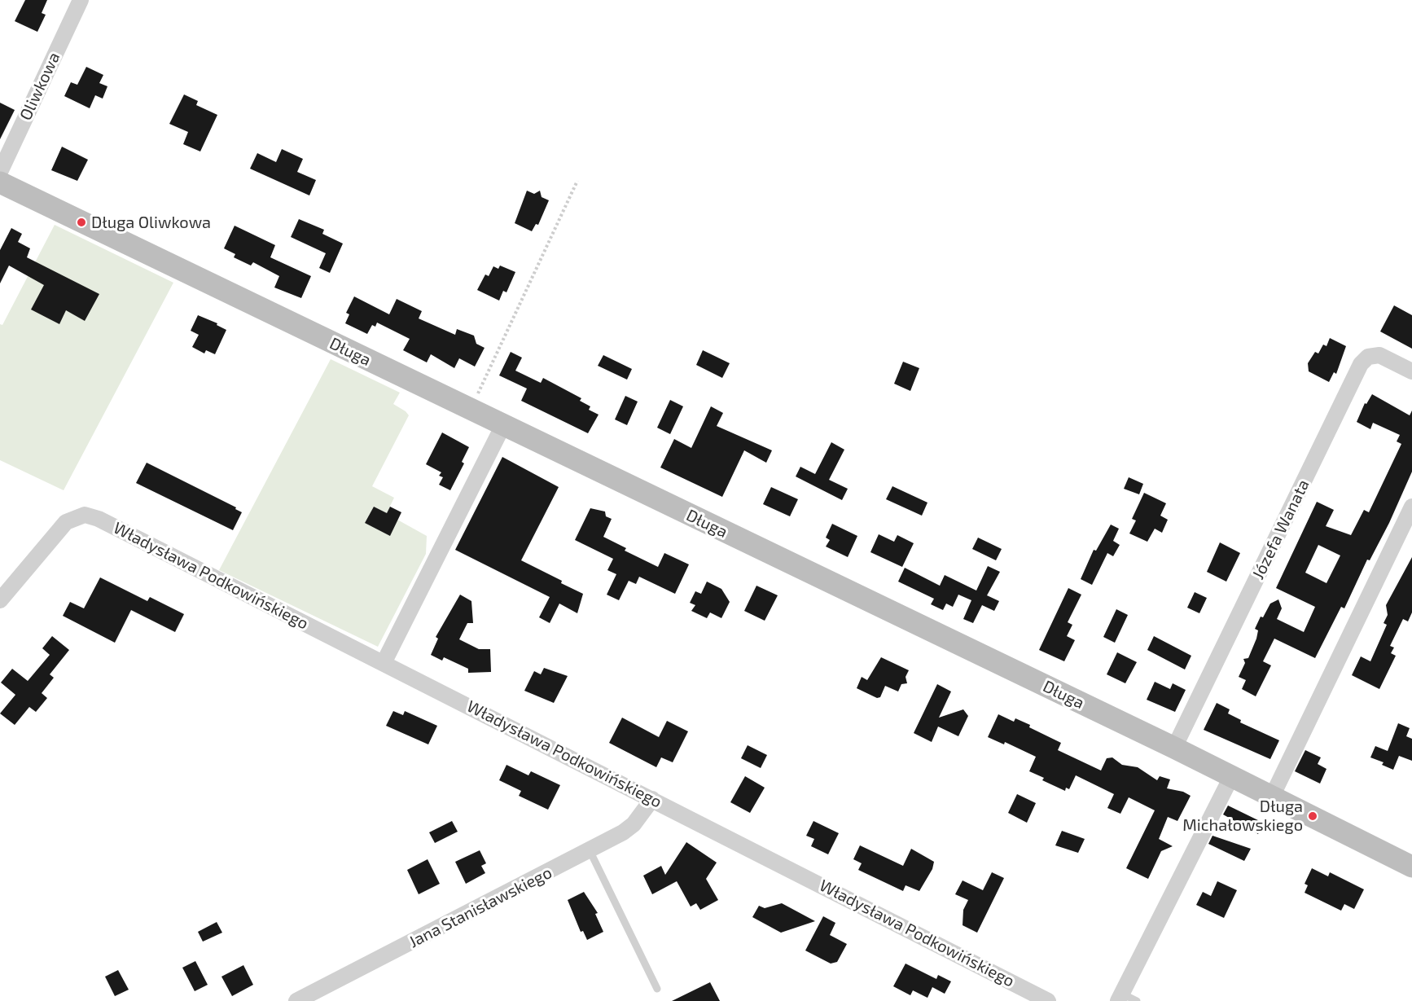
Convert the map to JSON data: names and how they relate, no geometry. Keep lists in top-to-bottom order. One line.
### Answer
{"streets":{"street":["Oliwkowa","Długa","Józefa Wanata","Władysława Podkowińskiego","Jana Stanisławskiego"]},"crossings":[["Długa","Józefa Wanata"],["Władysława Podkowińskiego","Jana Stanisławskiego"]],"places":["Długa Oliwkowa","Długa Michałowskiego"]}
